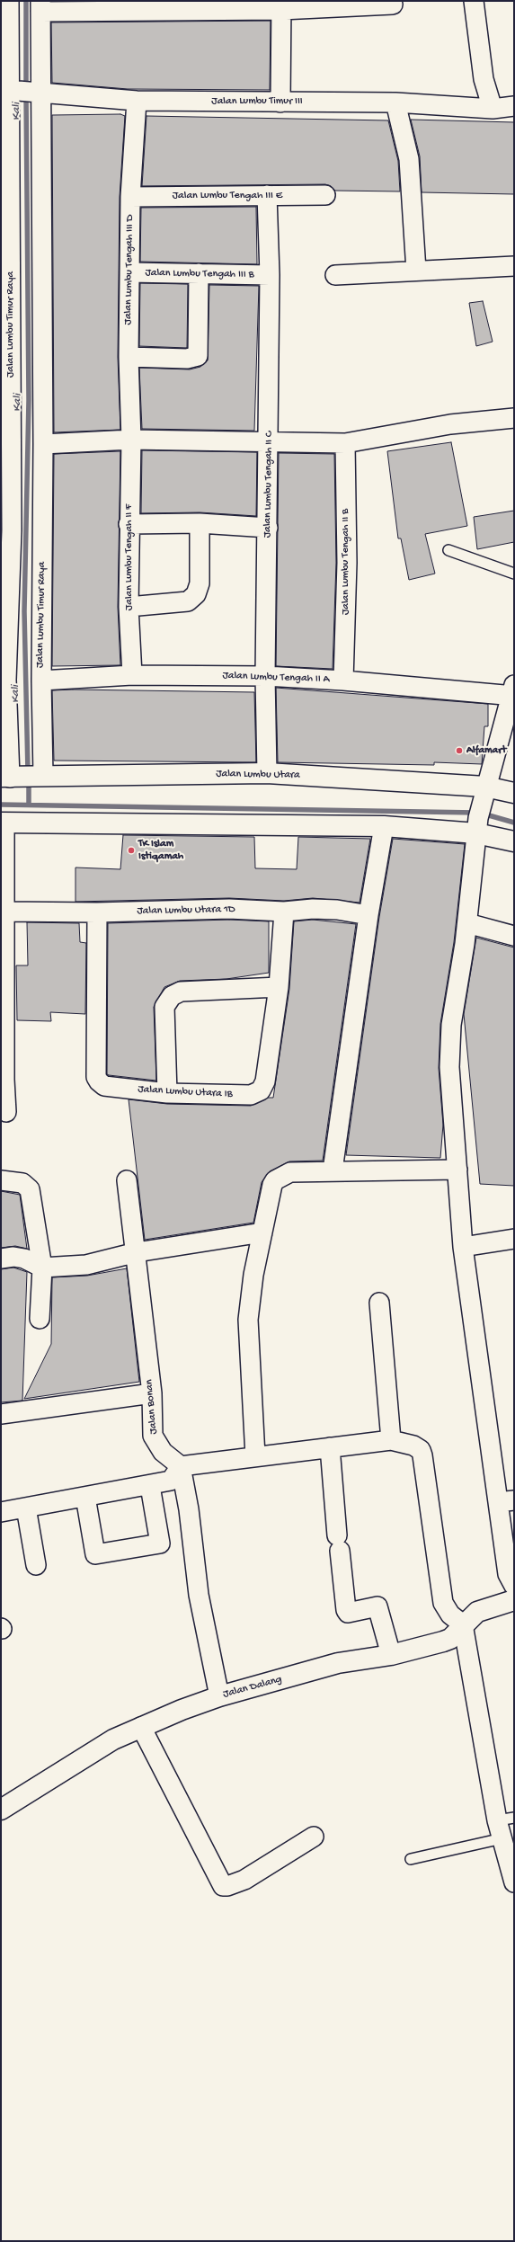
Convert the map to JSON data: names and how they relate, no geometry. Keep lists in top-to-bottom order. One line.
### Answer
{"streets":{"street":["Jalan Lumbu Timur III","Jalan Lumbu Tengah III E","Jalan Lumbu Tengah III D","Jalan Lumbu Tengah III B","Jalan Lumbu Timur Raya","Jalan Lumbu Tengah II C","Jalan Lumbu Tengah II F","Jalan Lumbu Tengah II B","Jalan Lumbu Tengah II A","Jalan Lumbu Utara","Jalan Lumbu Utara 1D","Jalan Lumbu Utara IB","Jalan Bonan","Jalan Dalang"]},"crossings":[["Jalan Lumbu Timur III","Jalan Lumbu Tengah III D"],["Jalan Lumbu Timur III","Jalan Lumbu Timur Raya"],["Jalan Lumbu Tengah III E","Jalan Lumbu Tengah III D"],["Jalan Lumbu Tengah III E","Jalan Lumbu Tengah II C"],["Jalan Lumbu Tengah III D","Jalan Lumbu Tengah III B"],["Jalan Lumbu Tengah III D","Jalan Lumbu Tengah II F"],["Jalan Lumbu Tengah III B","Jalan Lumbu Tengah II C"],["Jalan Lumbu Timur Raya","Jalan Lumbu Tengah II A"],["Jalan Lumbu Timur Raya","Jalan Lumbu Utara"],["Jalan Lumbu Tengah II C","Jalan Lumbu Tengah II A"],["Jalan Lumbu Tengah II C","Jalan Lumbu Utara"],["Jalan Lumbu Tengah II F","Jalan Lumbu Tengah II A"],["Jalan Lumbu Tengah II B","Jalan Lumbu Tengah II A"],["Jalan Lumbu Utara 1D","Jalan Lumbu Utara IB"]],"water":["Kali"],"places":["Alfamart","TK Islam Istiqamah"]}
